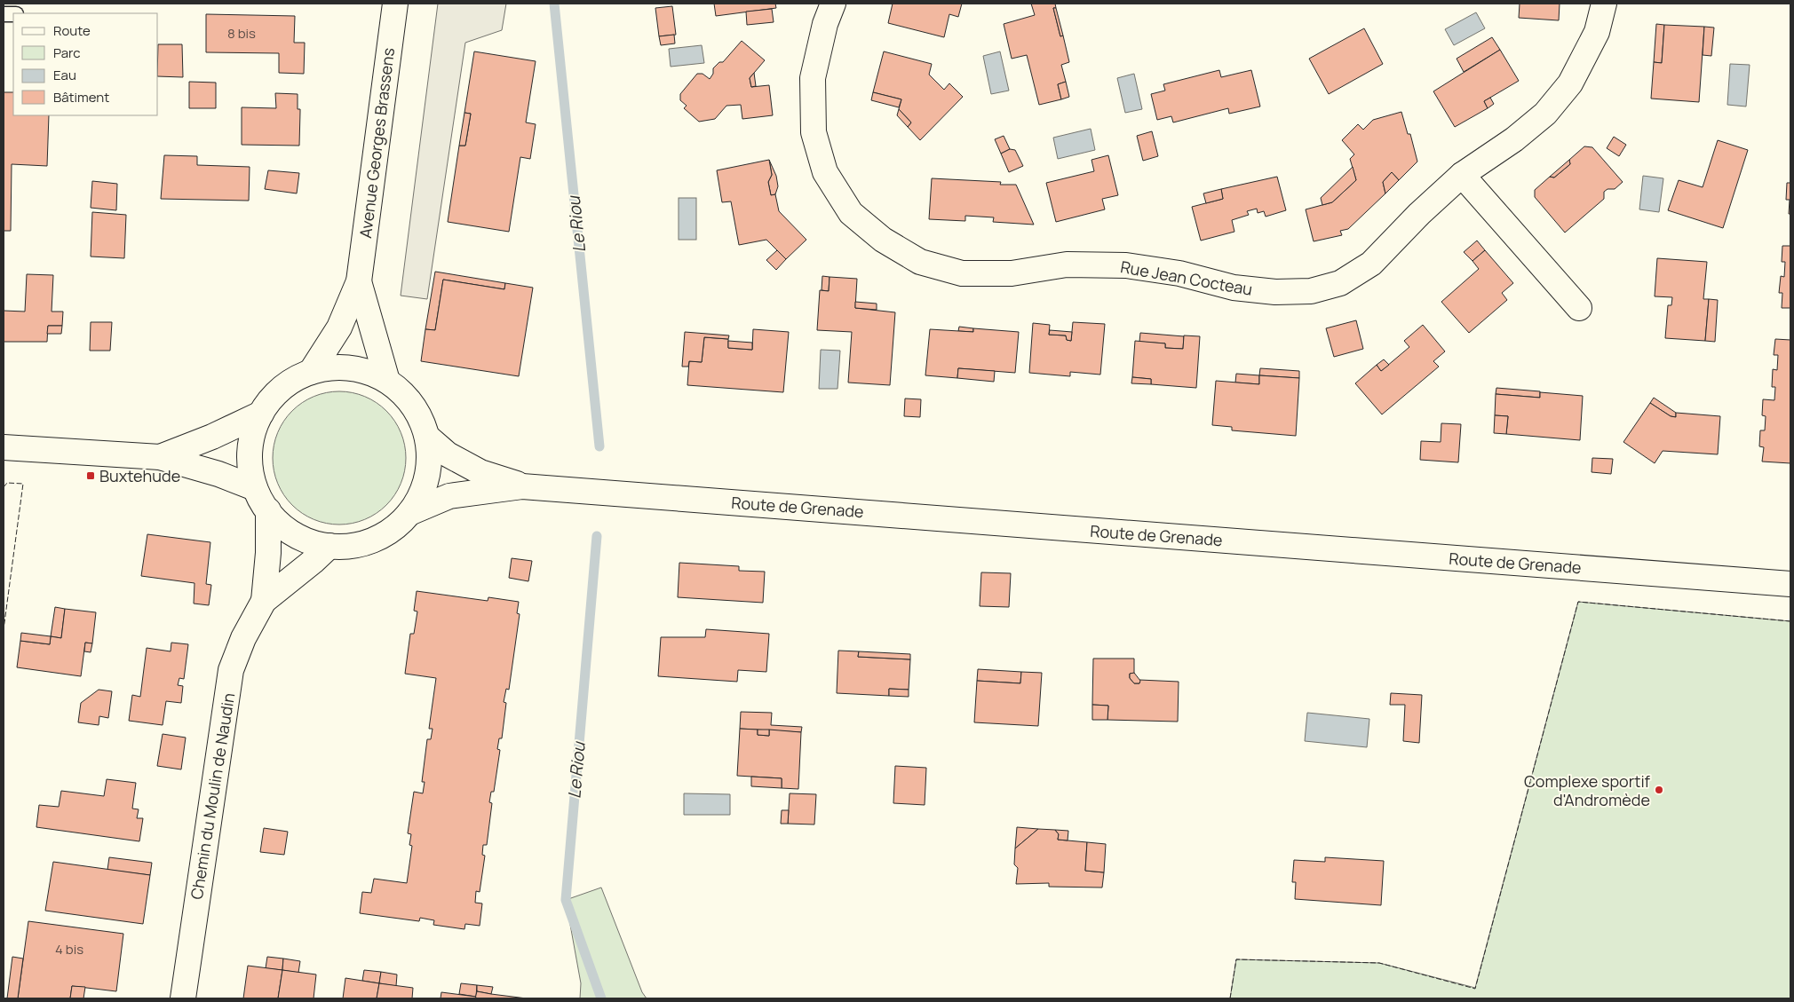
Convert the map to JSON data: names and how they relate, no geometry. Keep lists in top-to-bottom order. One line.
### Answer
{"streets":{"main road":["Avenue Georges Brassens","Rue Jean Cocteau","Route de Grenade","Chemin du Moulin de Naudin"]},"water":["Le Riou"],"places":{"transit":["Buxtehude"],"other":["Complexe sportif d'Andromède"]},"house_numbers":["8 bis","4 bis"],"legend":["Route","Parc","Eau","Bâtiment"]}
